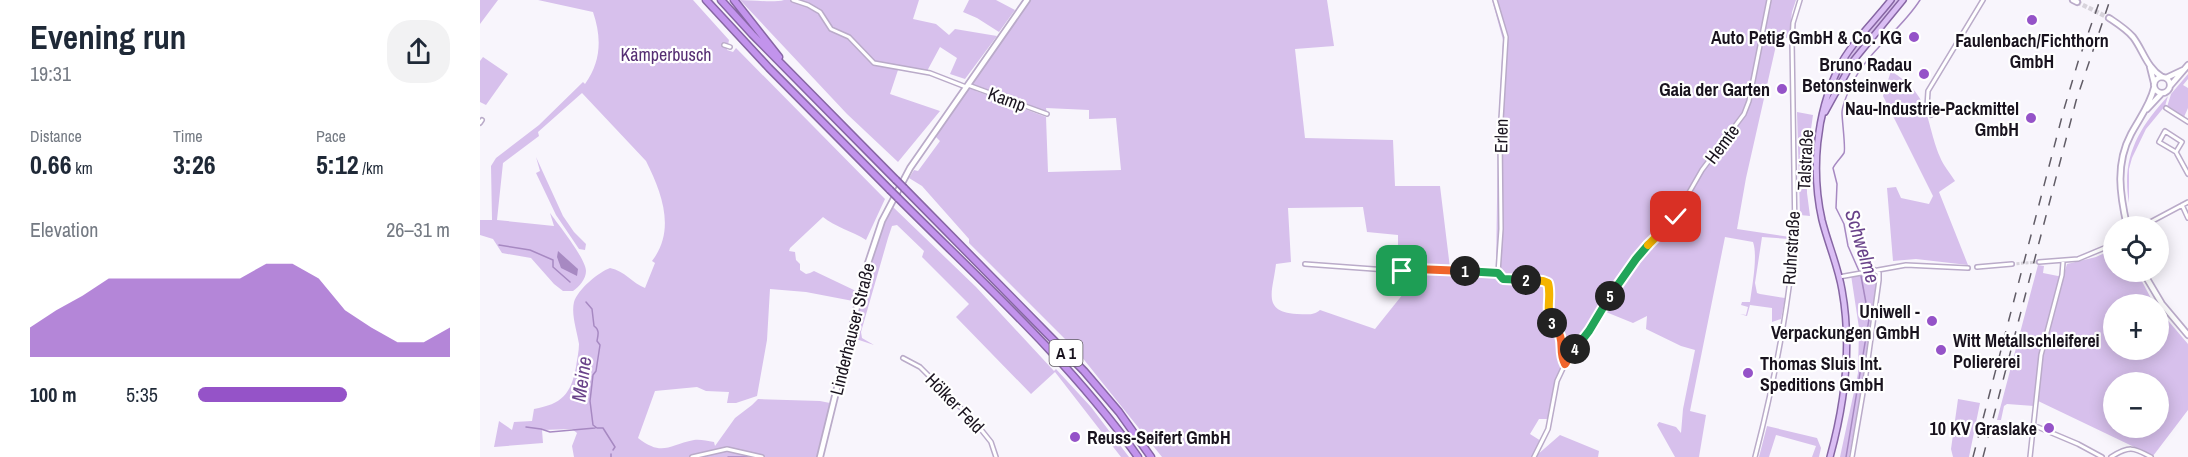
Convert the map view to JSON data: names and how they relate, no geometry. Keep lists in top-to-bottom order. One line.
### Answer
{"streets":{"highway":["A 1"],"main road":["Talstraße","Linderhauser Straße"],"street":["Kamp","Erlen","Hemte","Ruhrstraße","Hölker Feld"]},"crossings":[["Kamp","Linderhauser Straße"]],"water":["Schwelme","Meine"],"parks":["Kämperbusch"],"places":["Faulenbach/Fichthorn GmbH","Auto Petig GmbH & Co. KG","Bruno Radau Betonsteinwerk","Gaia der Garten","Nau-Industrie-Packmittel GmbH","Uniwell - Verpackungen GmbH","Witt Metallschleiferei Poliererei","Thomas Sluis Int. Speditions GmbH","10 KV Graslake","Reuss-Seifert GmbH"],"page":{"heading":["Evening run","19:31"],"stats":[["Distance","0.66 km"],["Time","3:26"],["Pace","5:12 /km"]],"chart":["Elevation","26–31 m"],"map_buttons":["+","−"],"pins":["1","2","5","3","4"],"list":[{"name":"100 m","note":"5:35"}]}}
